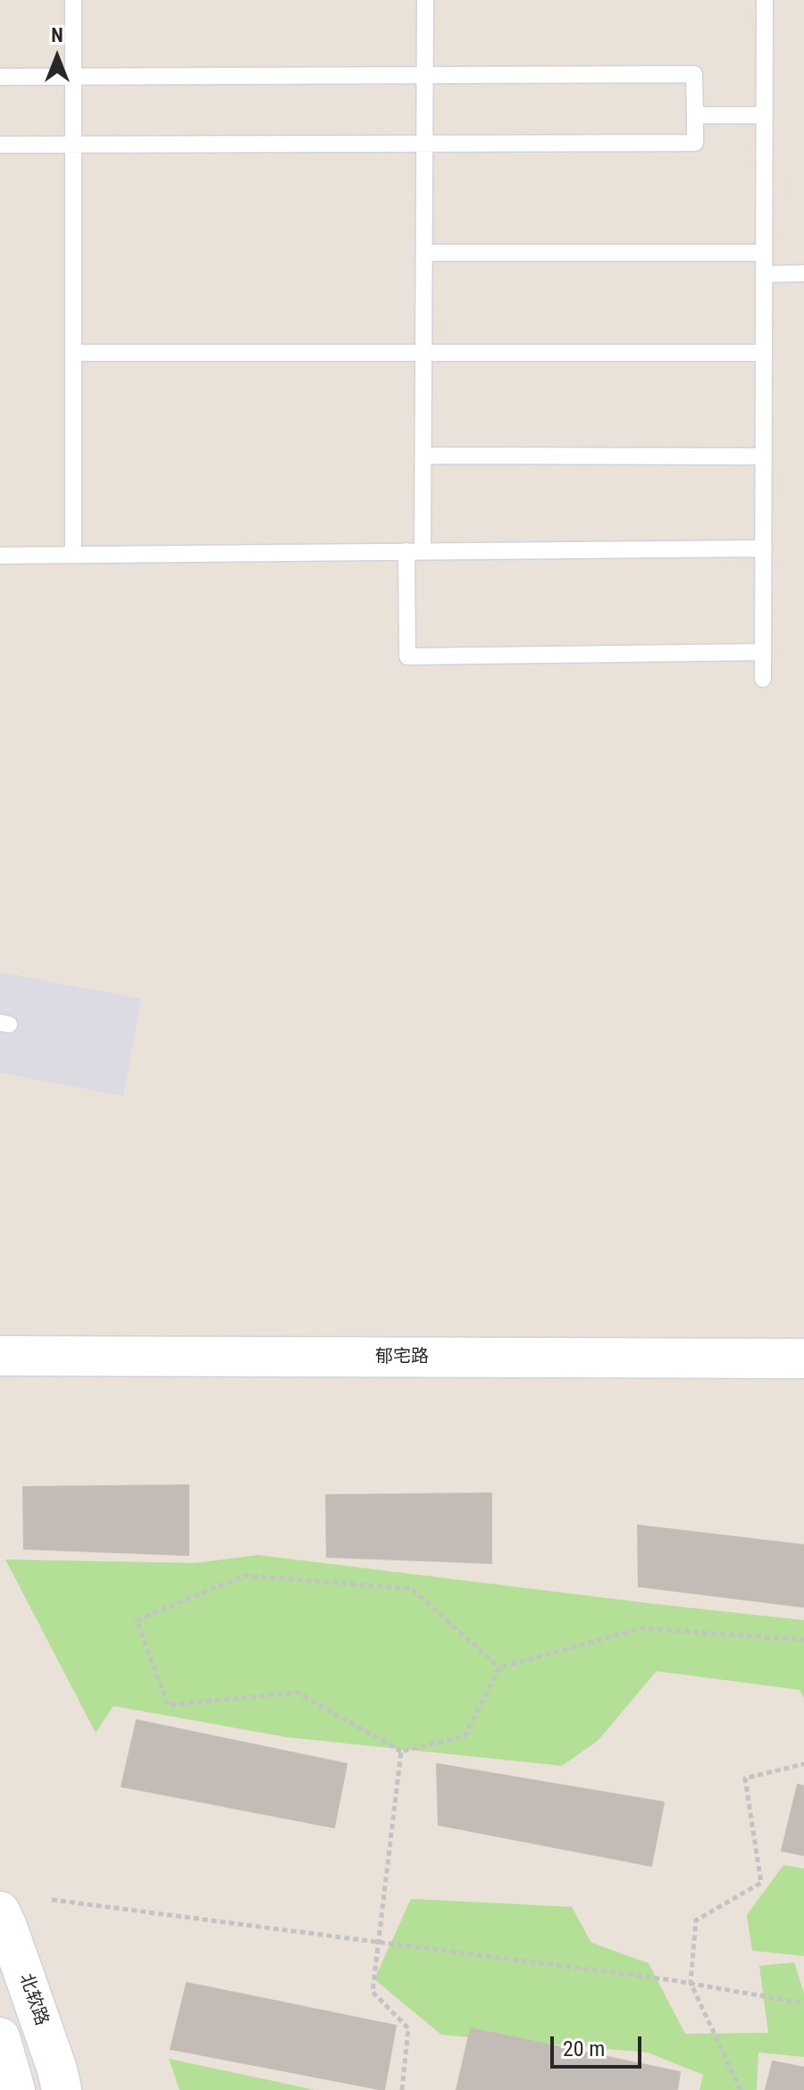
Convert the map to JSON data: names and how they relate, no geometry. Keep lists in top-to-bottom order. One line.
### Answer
{"streets":{"street":["郁宅路","北软路"]},"scale_bar":"20 m","north":"top"}
